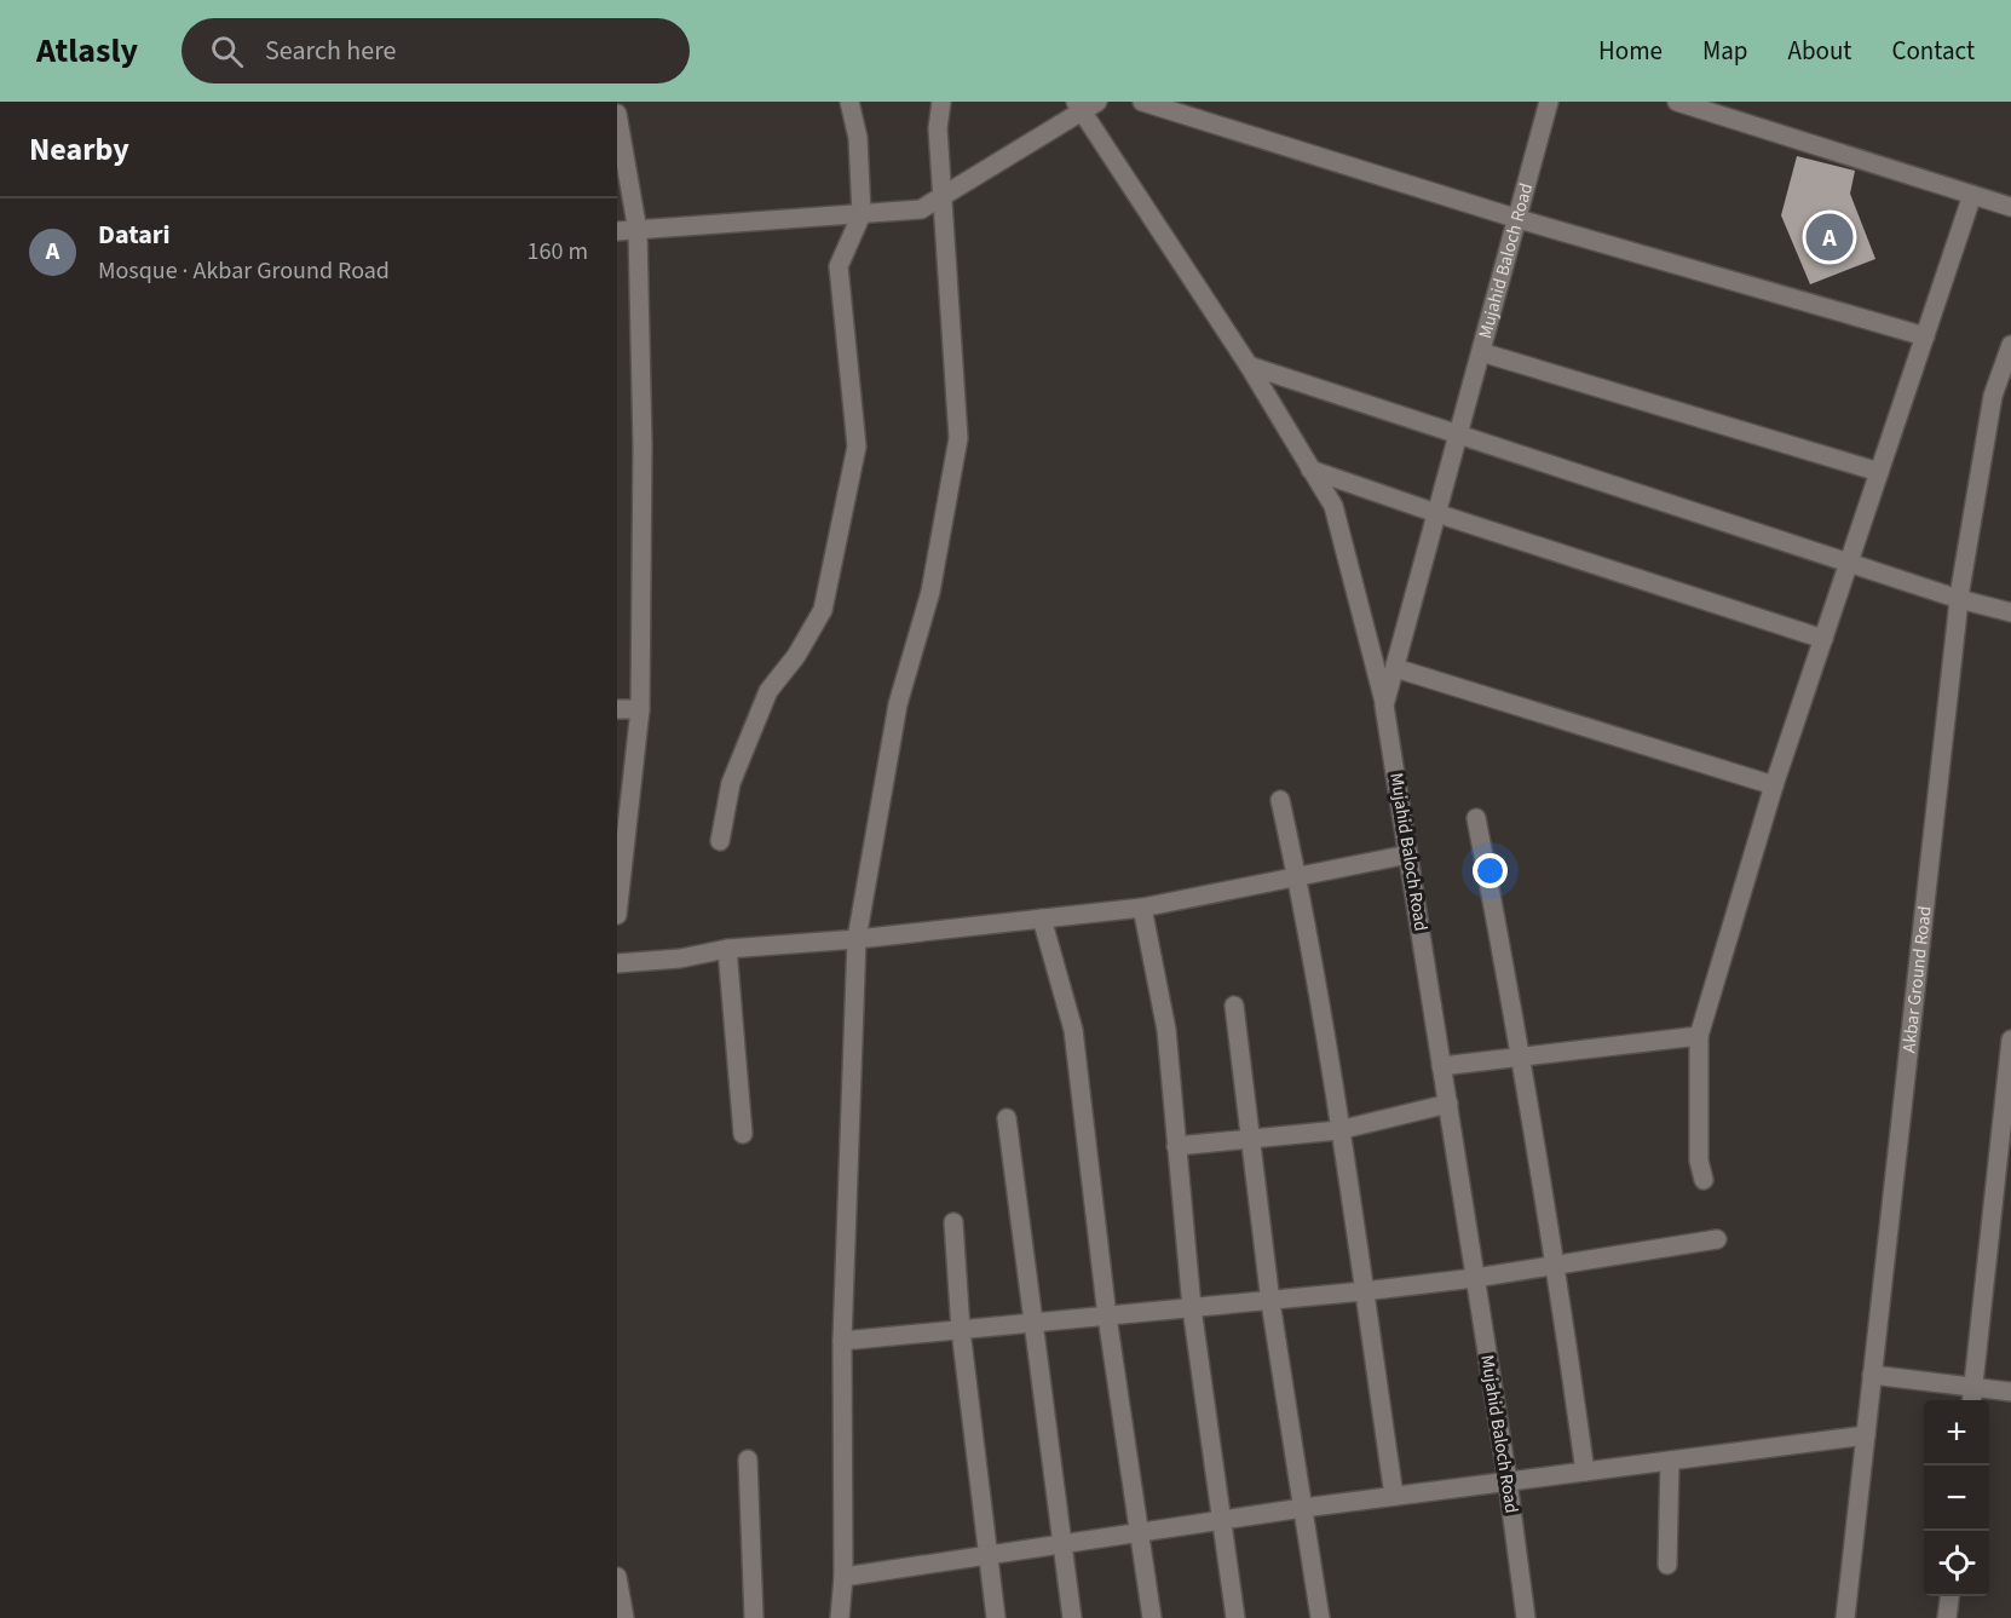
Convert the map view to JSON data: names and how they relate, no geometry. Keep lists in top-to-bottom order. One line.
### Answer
{"streets":{"street":["Mujahid Baloch Road","Akbar Ground Road"]},"page":{"header":"Atlasly","search":"Search here","nav":["Home","Map","About","Contact"],"heading":"Nearby","list":[{"mark":"A","name":"Datari","note":"Mosque · Akbar Ground Road","value":"160 m"}],"pins":"A","map_buttons":["+","−"]}}
